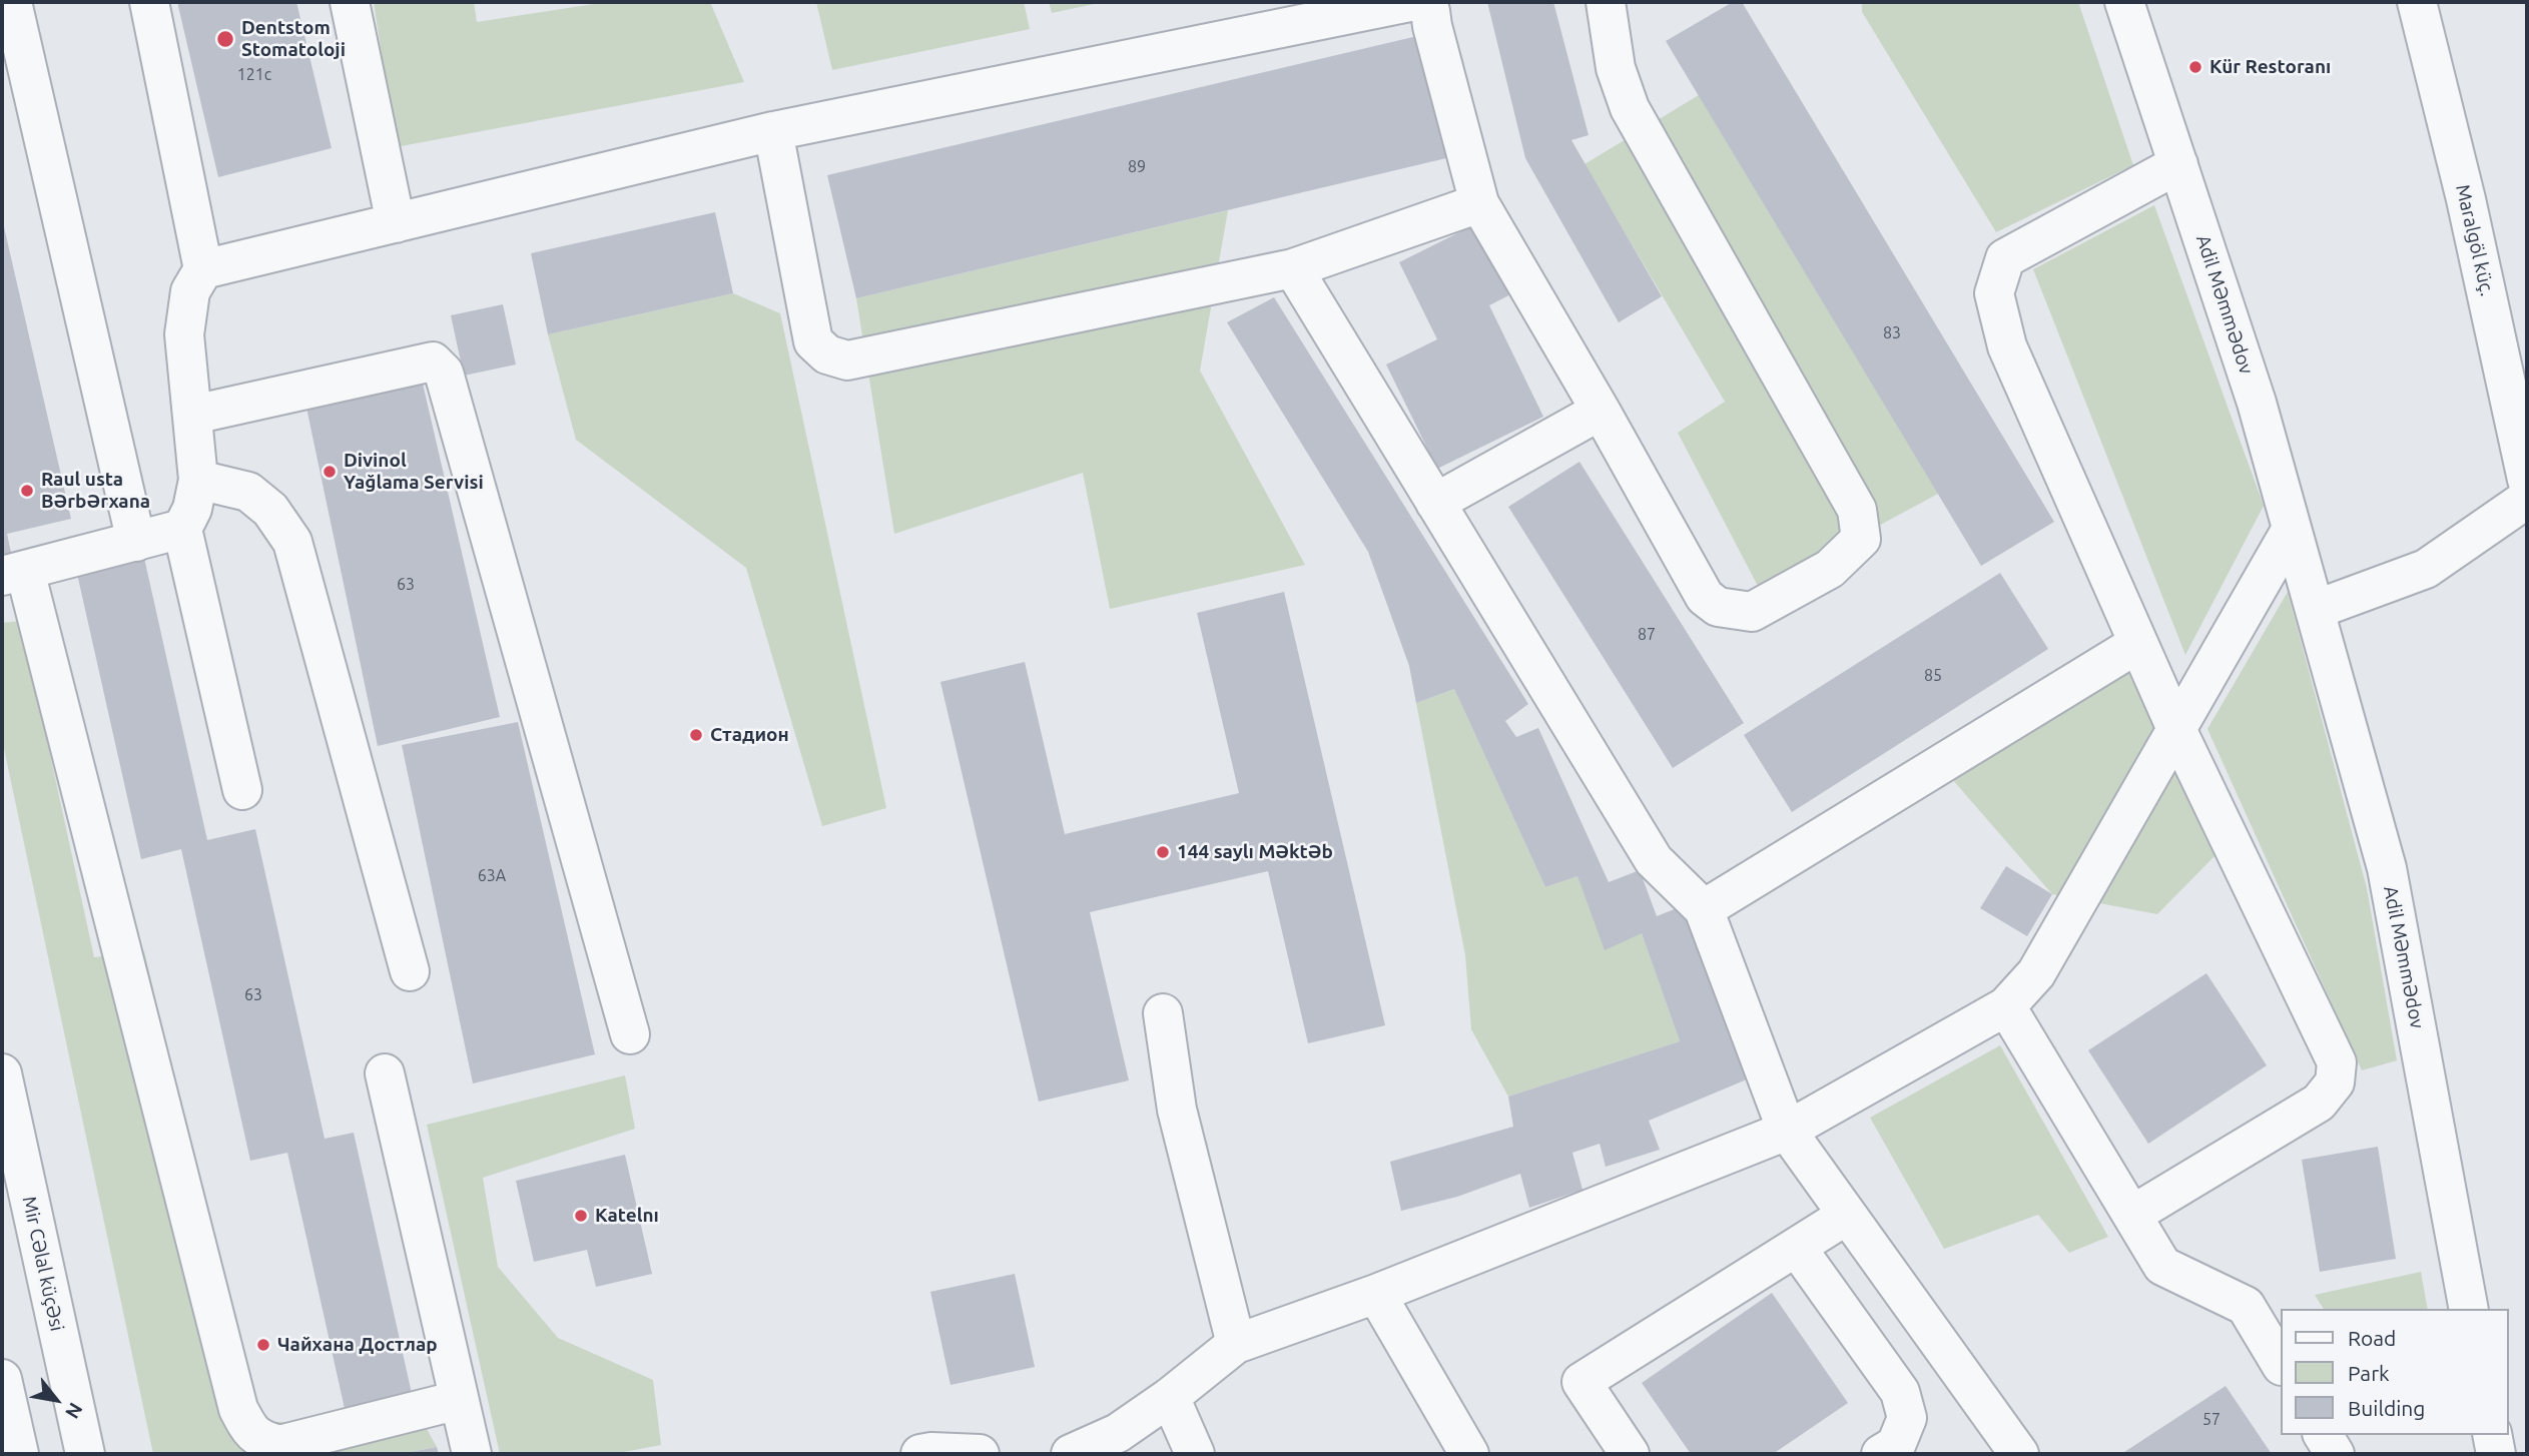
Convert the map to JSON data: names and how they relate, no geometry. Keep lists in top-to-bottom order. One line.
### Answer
{"streets":{"street":["Maralgöl küç.","Adil Məmmədov","Mir Cəlal küçəsi"]},"places":["Dentstom Stomatoloji","Kür Restoranı","Divinol Yağlama Servisi","Raul usta Bərbərxana","Стадион","144 saylı Məktəb","Katelnı","Чайхана Достлар"],"house_numbers":["121c","89","83","63","87","85","63A","63","57"],"legend":["Road","Park","Building"],"north":"bottom right"}
